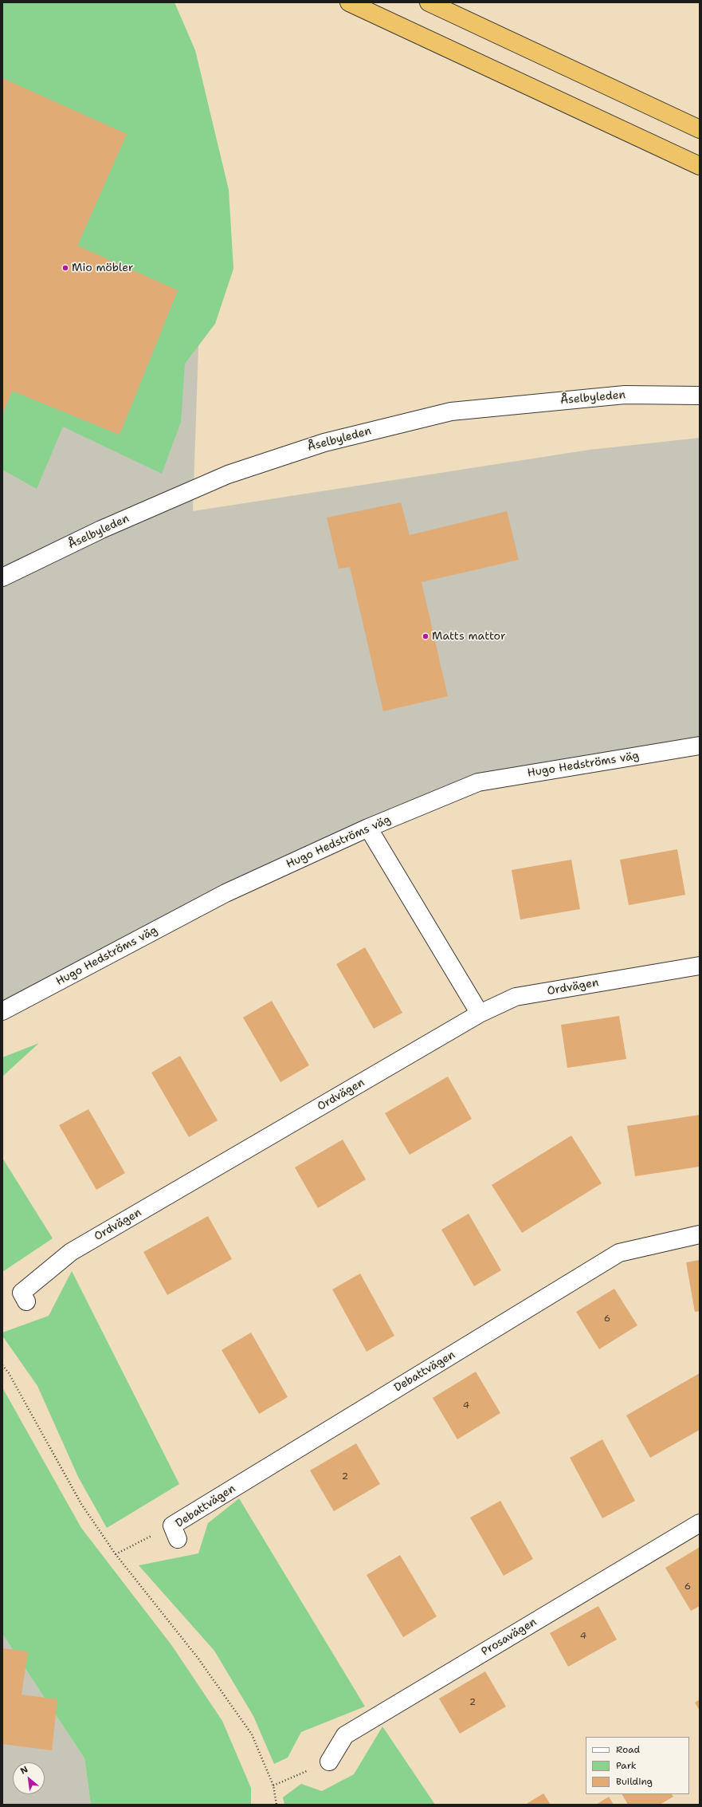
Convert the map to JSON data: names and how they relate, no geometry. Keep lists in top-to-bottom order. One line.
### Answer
{"streets":{"street":["Åselbyleden","Hugo Hedströms väg","Ordvägen","Debattvägen","Prosavägen"]},"places":["Mio möbler","Matts mattor"],"house_numbers":["6","4","2","6","4","2"],"legend":["Road","Park","Building"],"north":"top left"}
